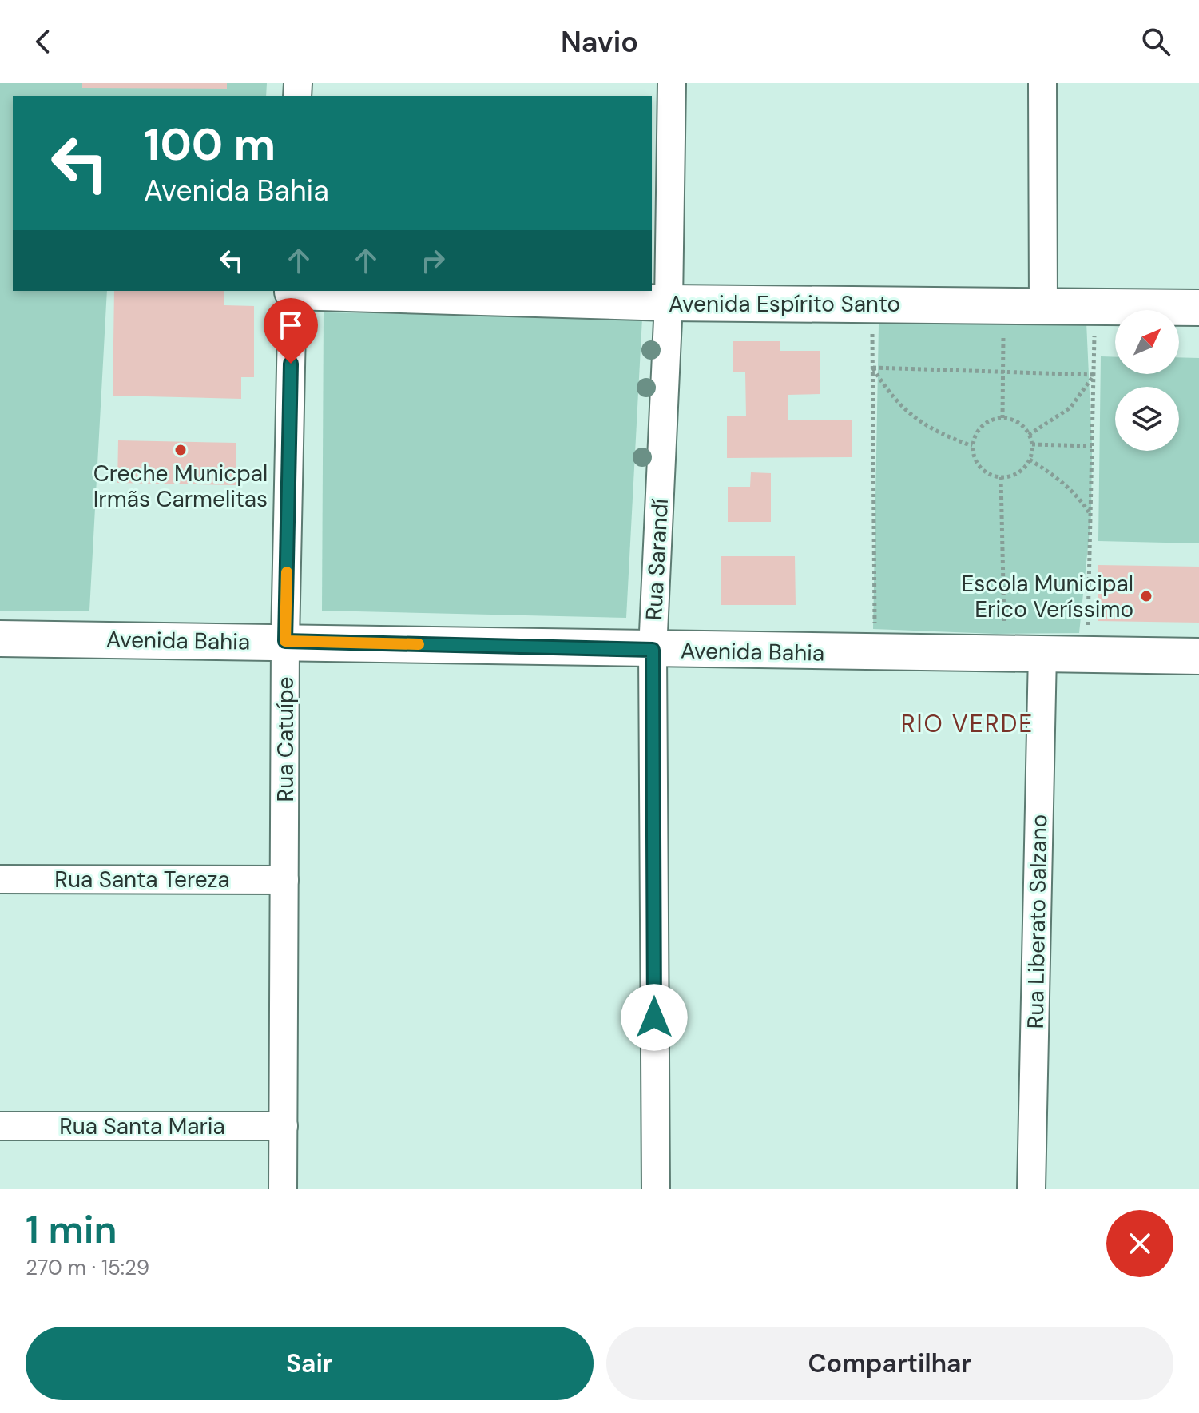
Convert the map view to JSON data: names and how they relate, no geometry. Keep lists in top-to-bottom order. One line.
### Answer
{"streets":{"street":["Avenida Espírito Santo","Rua Sarandí","Avenida Bahia","Rua Catuípe","Rua Santa Tereza","Rua Liberato Salzano","Rua Santa Maria"]},"crossings":[["Avenida Espírito Santo","Rua Sarandí"],["Avenida Espírito Santo","Rua Catuípe"],["Rua Sarandí","Avenida Bahia"],["Avenida Bahia","Rua Catuípe"],["Avenida Bahia","Rua Liberato Salzano"],["Rua Catuípe","Rua Santa Tereza"],["Rua Catuípe","Rua Santa Maria"]],"districts":["RIO VERDE"],"places":["Creche Municpal Irmãs Carmelitas","Escola Municipal Erico Veríssimo"],"north":"top right","page":{"header":"Navio","turn":["100 m","Avenida Bahia"],"heading":["1 min","270 m · 15:29"],"buttons":["Sair","Compartilhar"]}}
